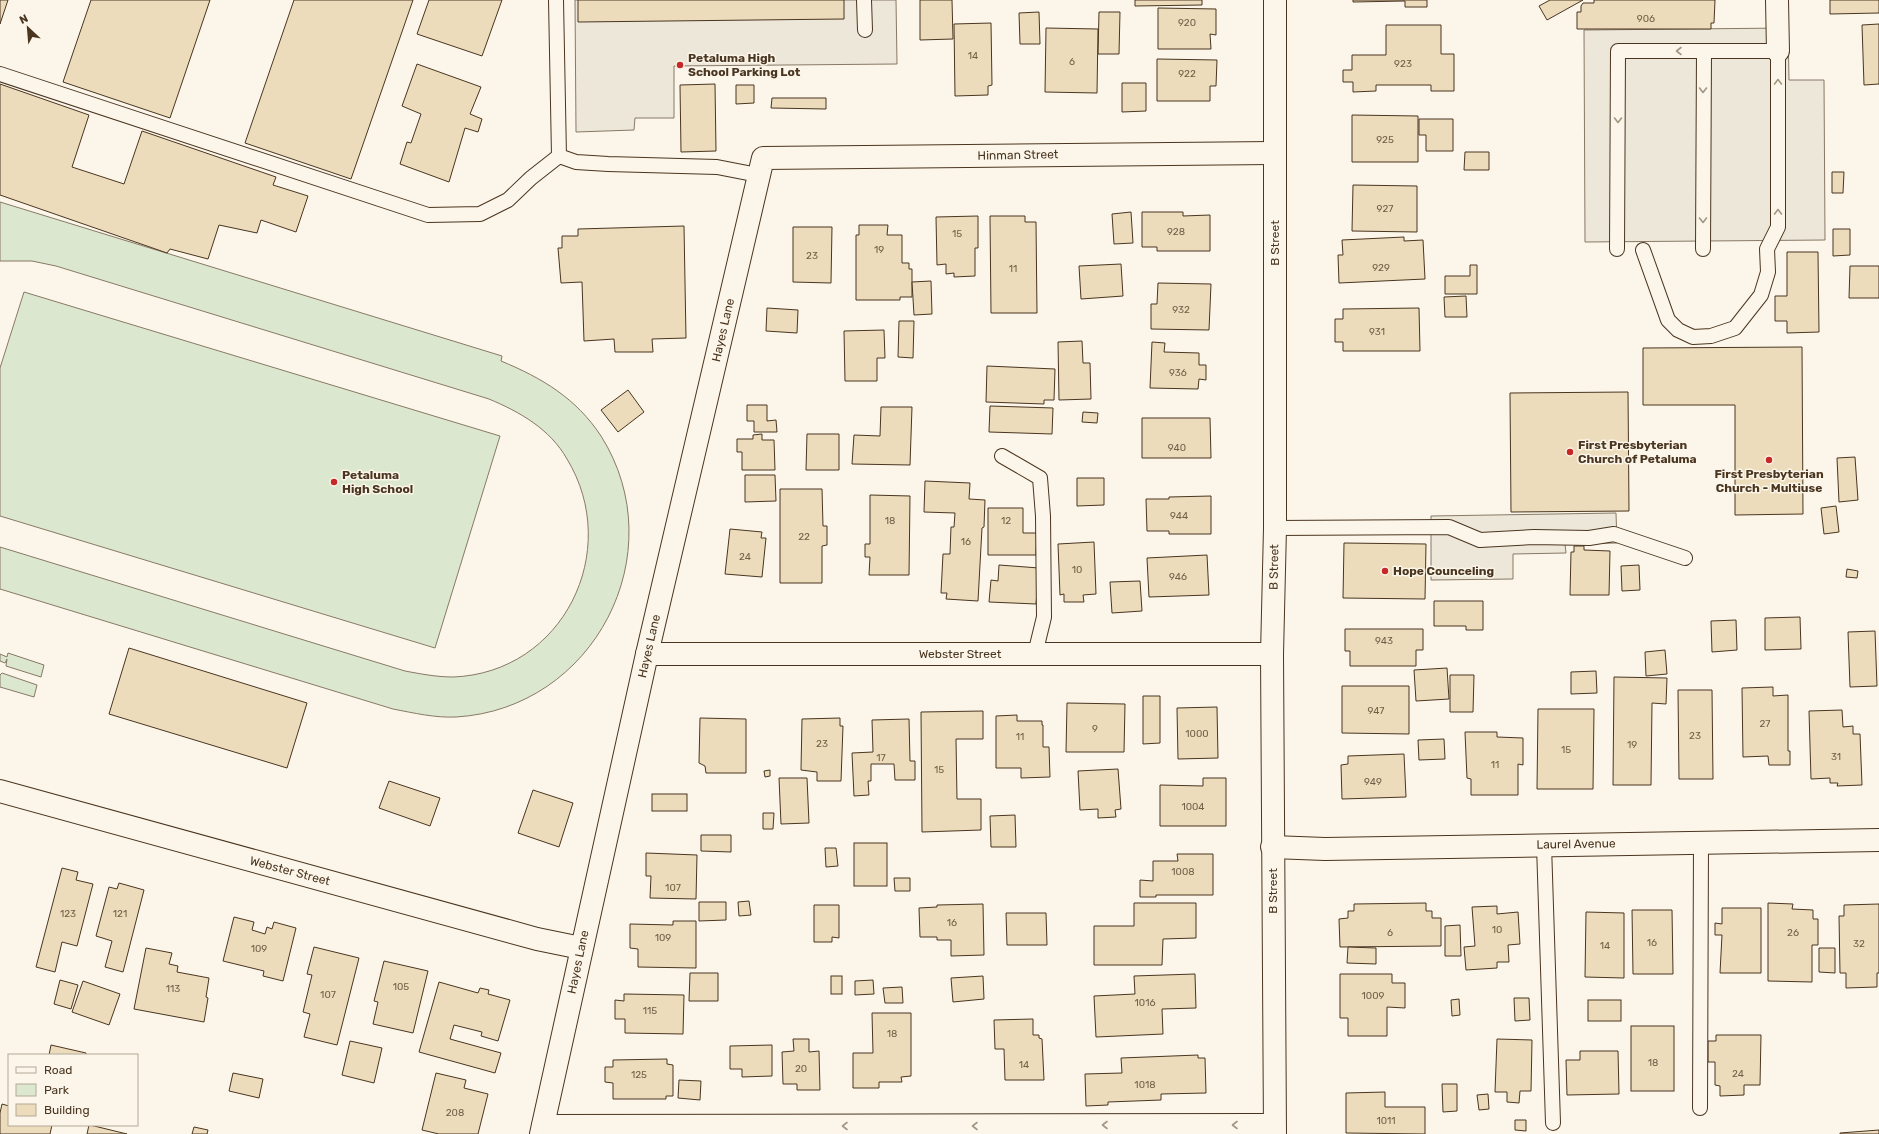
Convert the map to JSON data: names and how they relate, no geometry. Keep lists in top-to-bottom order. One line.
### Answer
{"streets":{"street":["Hinman Street","B Street","Hayes Lane","Webster Street","Laurel Avenue"]},"crossings":[["Hinman Street","B Street"],["Hinman Street","Hayes Lane"],["B Street","Webster Street"],["B Street","Laurel Avenue"],["Hayes Lane","Webster Street"]],"places":["Petaluma High School Parking Lot","First Presbyterian Church of Petaluma","First Presbyterian Church - Multiuse","Petaluma High School","Hope Counceling"],"house_numbers":["906","920","14","6","923","922","925","927","928","15","19","23","929","11","932","931","936","940","944","18","12","22","16","24","10","946","943","947","27","9","1000","23","11","23","19","15","31","17","11","15","949","1004","1008","107","123","121","16","10","6","26","109","16","32","14","109","105","113","107","1009","1016","115","18","18","14","20","24","125","1018","208","1011"],"legend":["Road","Park","Building"],"north":"top left"}
